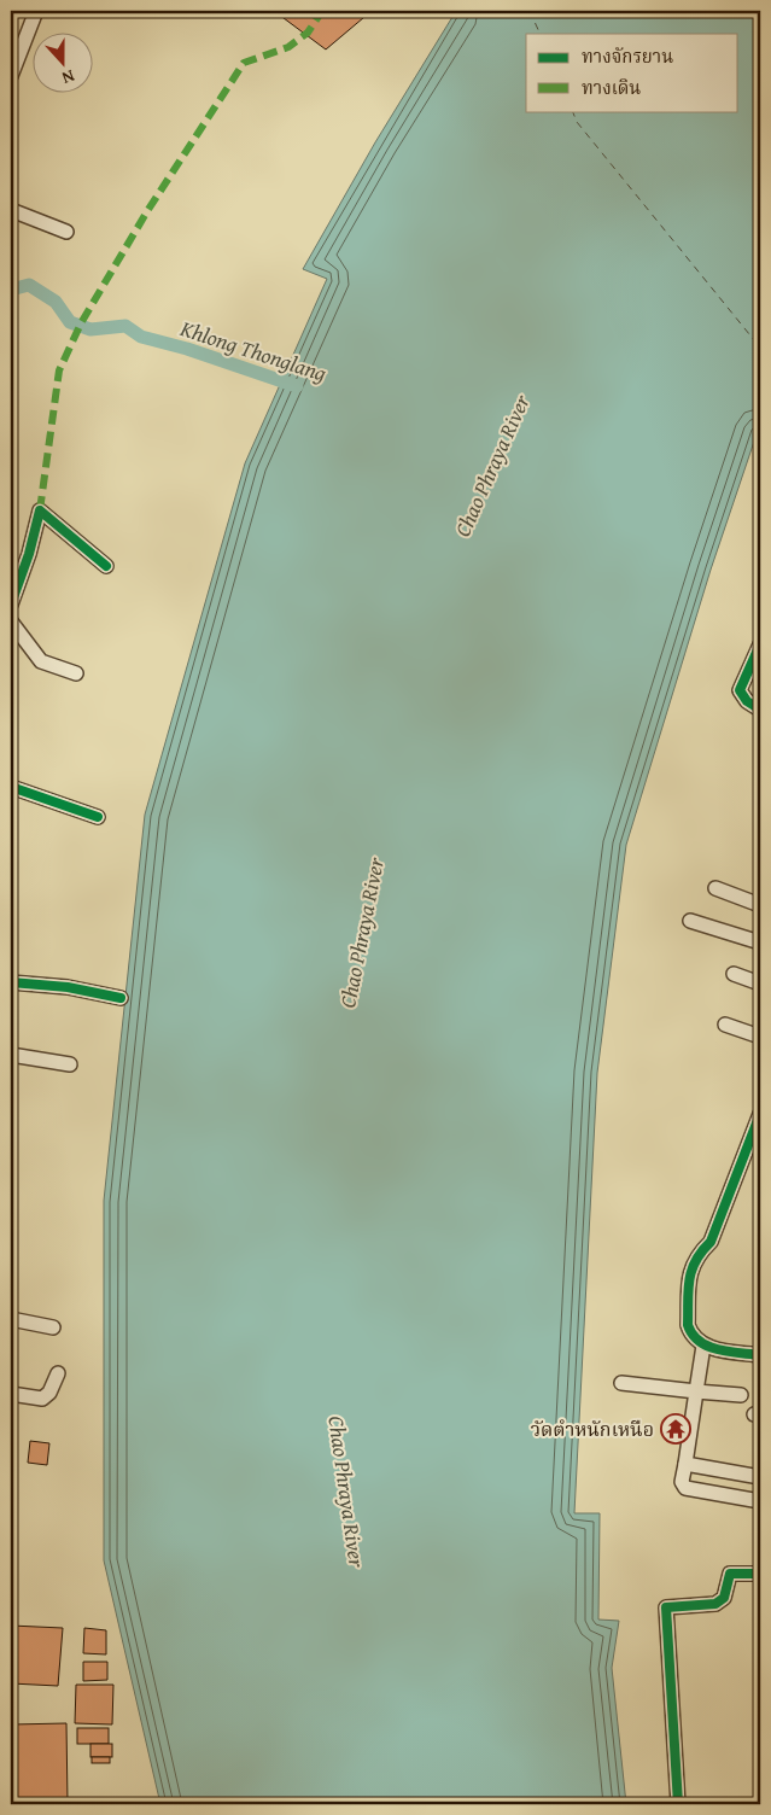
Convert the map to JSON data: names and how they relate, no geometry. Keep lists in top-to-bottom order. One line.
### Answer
{"water":["Khlong Thonglang","Chao Phraya River"],"places":{"temple":["วัดตำหนักเหนือ"]},"legend":["ทางจักรยาน","ทางเดิน"],"north":"bottom"}
